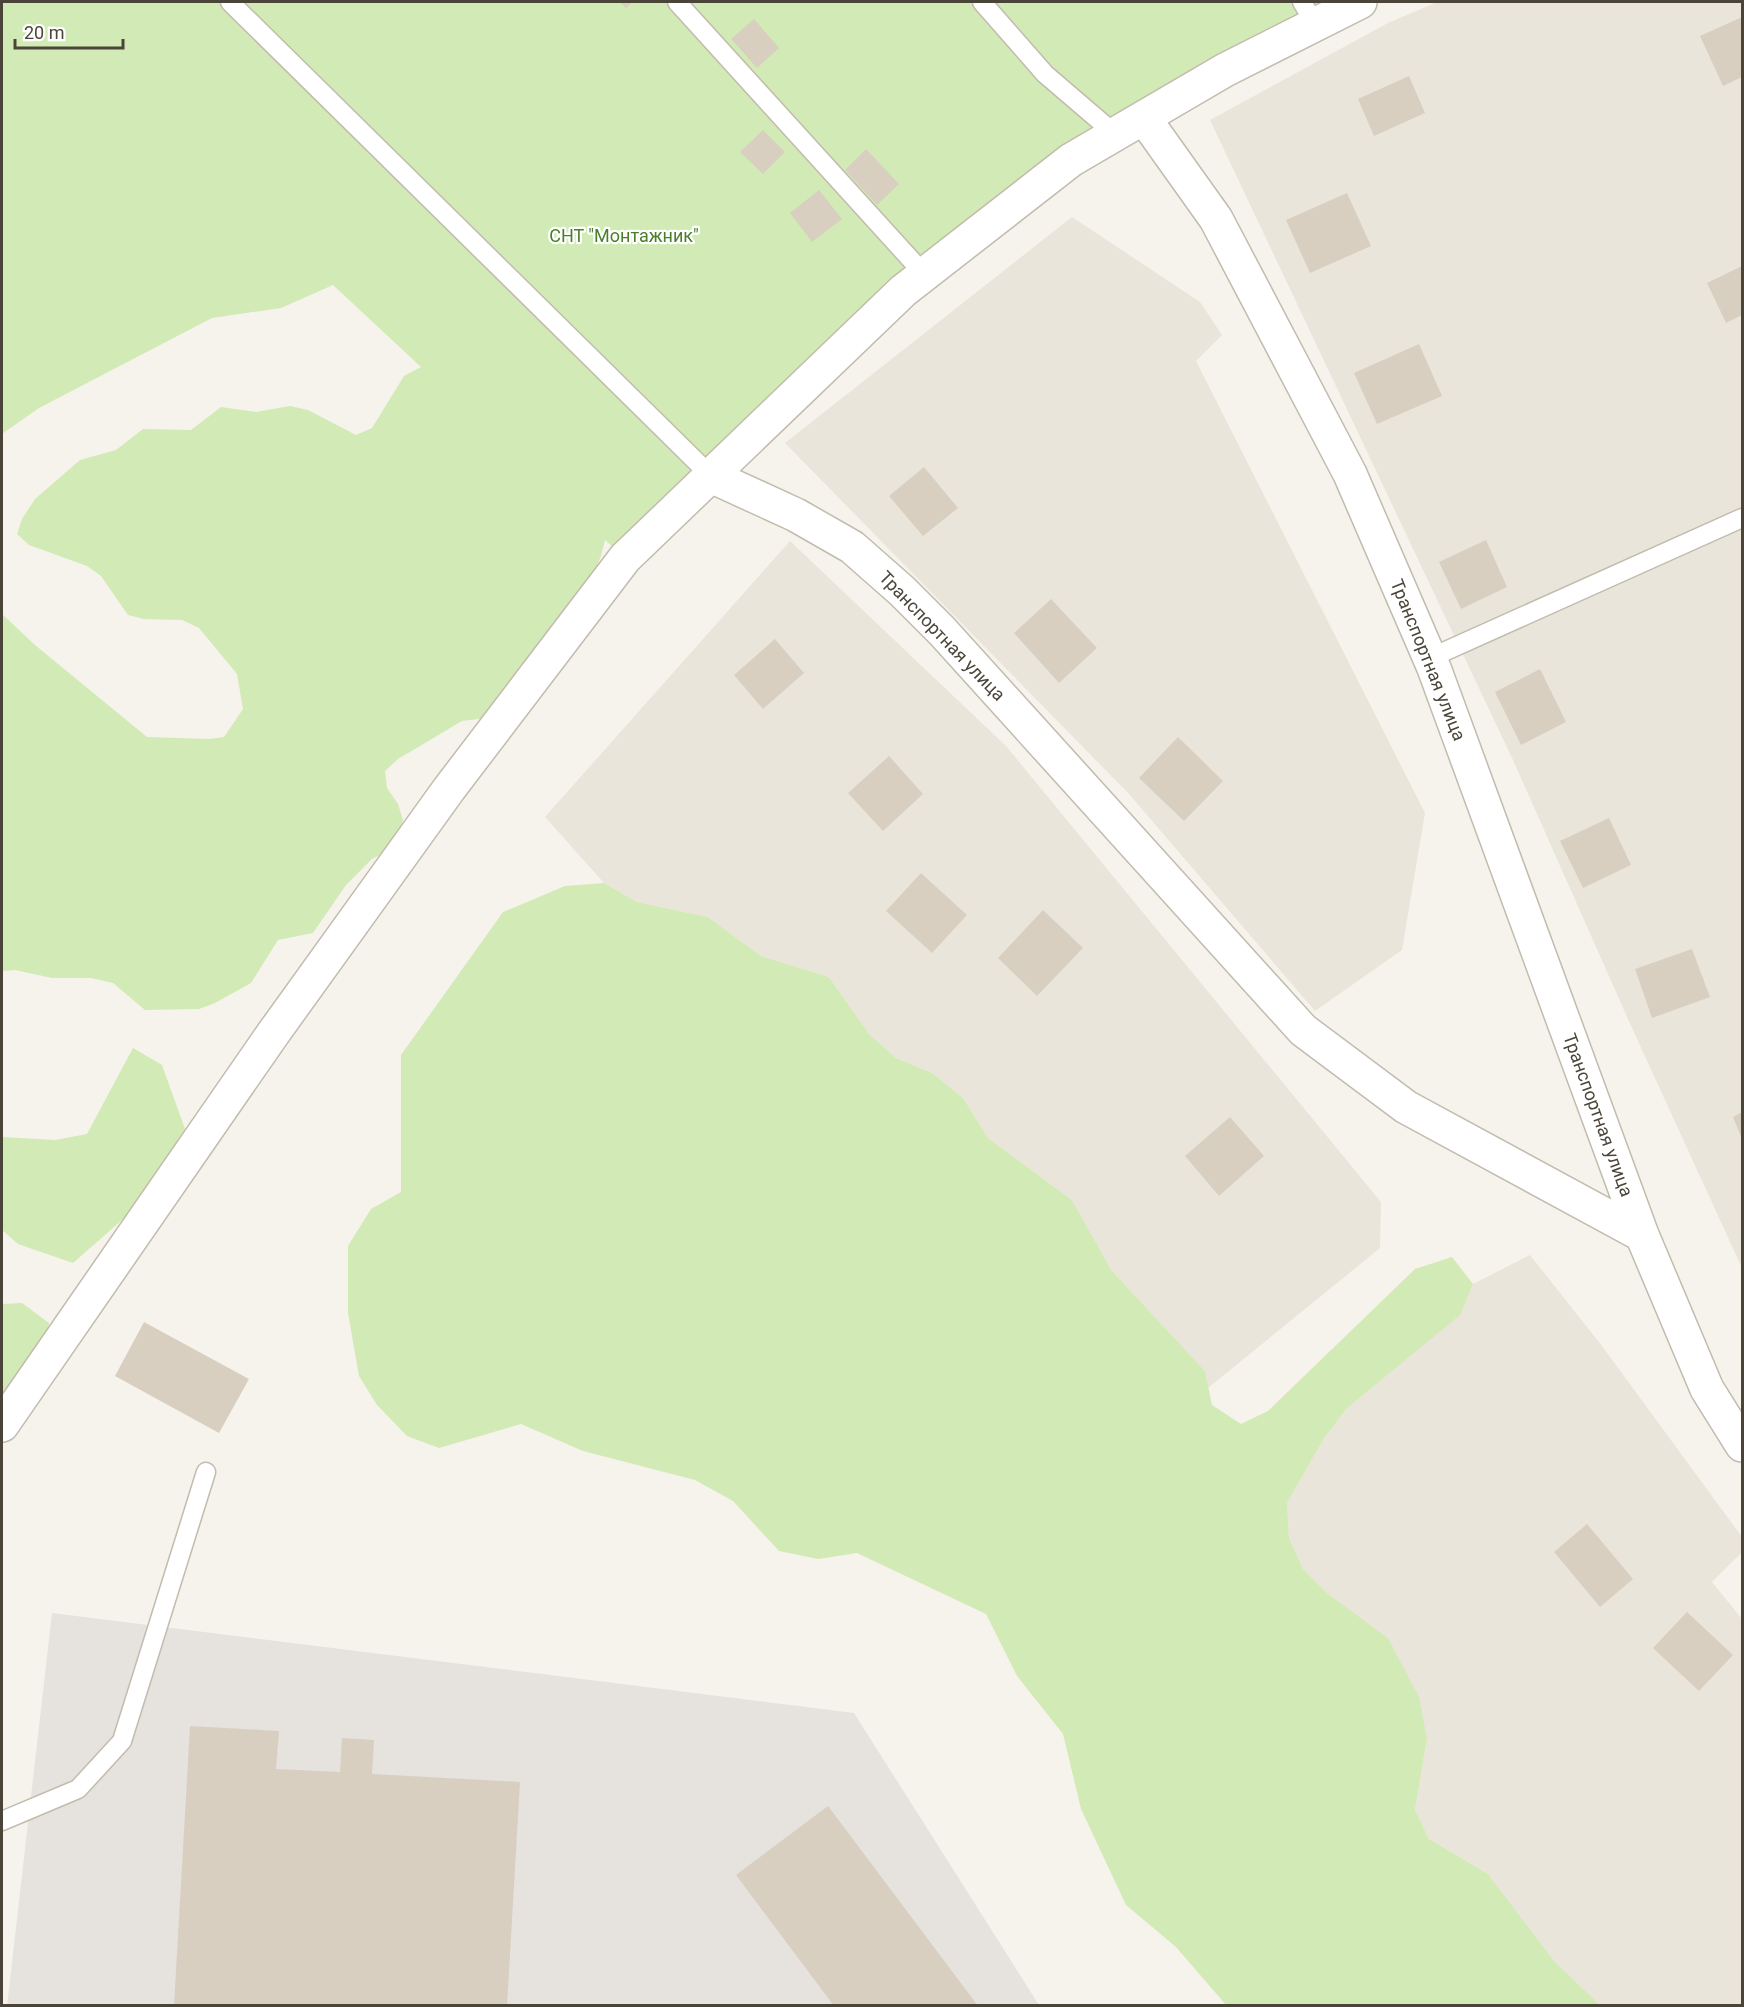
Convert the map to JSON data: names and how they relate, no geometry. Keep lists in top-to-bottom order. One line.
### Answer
{"streets":{"street":["Транспортная улица"]},"parks":["СНТ \"Монтажник\""],"scale_bar":"20 m"}
